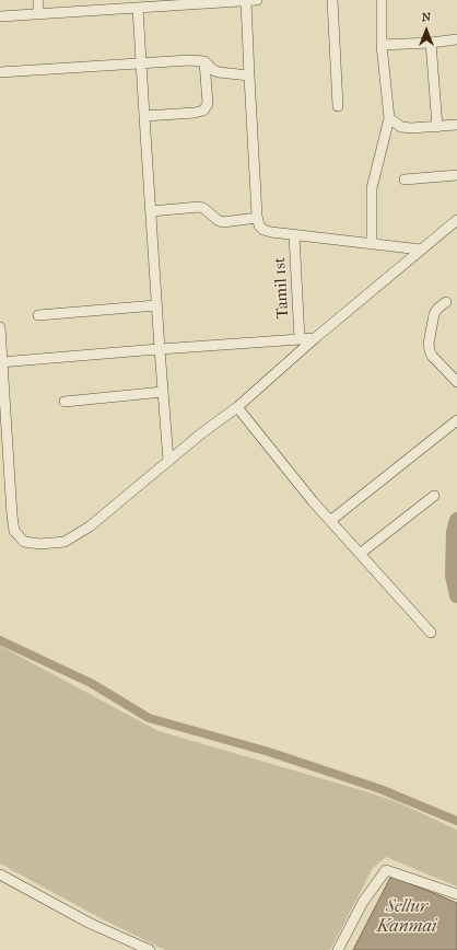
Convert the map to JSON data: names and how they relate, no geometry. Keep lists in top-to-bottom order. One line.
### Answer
{"streets":{"street":["Tamil 1st"]},"water":["Sellur Kanmai"],"north":"top"}
